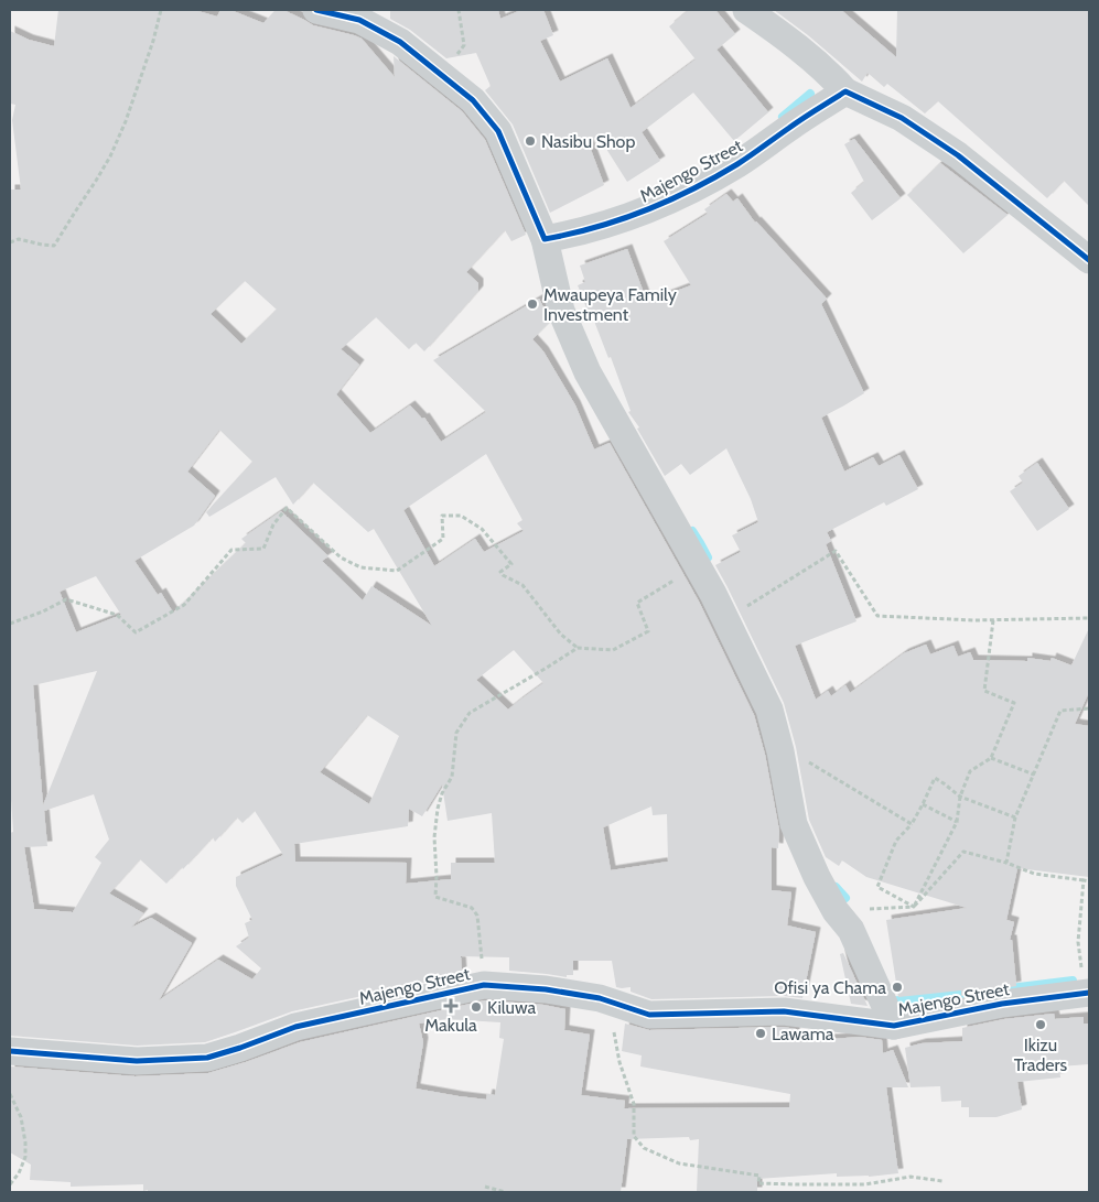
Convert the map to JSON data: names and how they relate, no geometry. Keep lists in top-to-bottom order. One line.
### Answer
{"streets":{"street":["Majengo Street"]},"places":{"other":["Nasibu Shop","Mwaupeya Family Investment","Ofisi ya Chama","Kiluwa","Ikizu Traders","Lawama"],"health":["Makula"]}}
